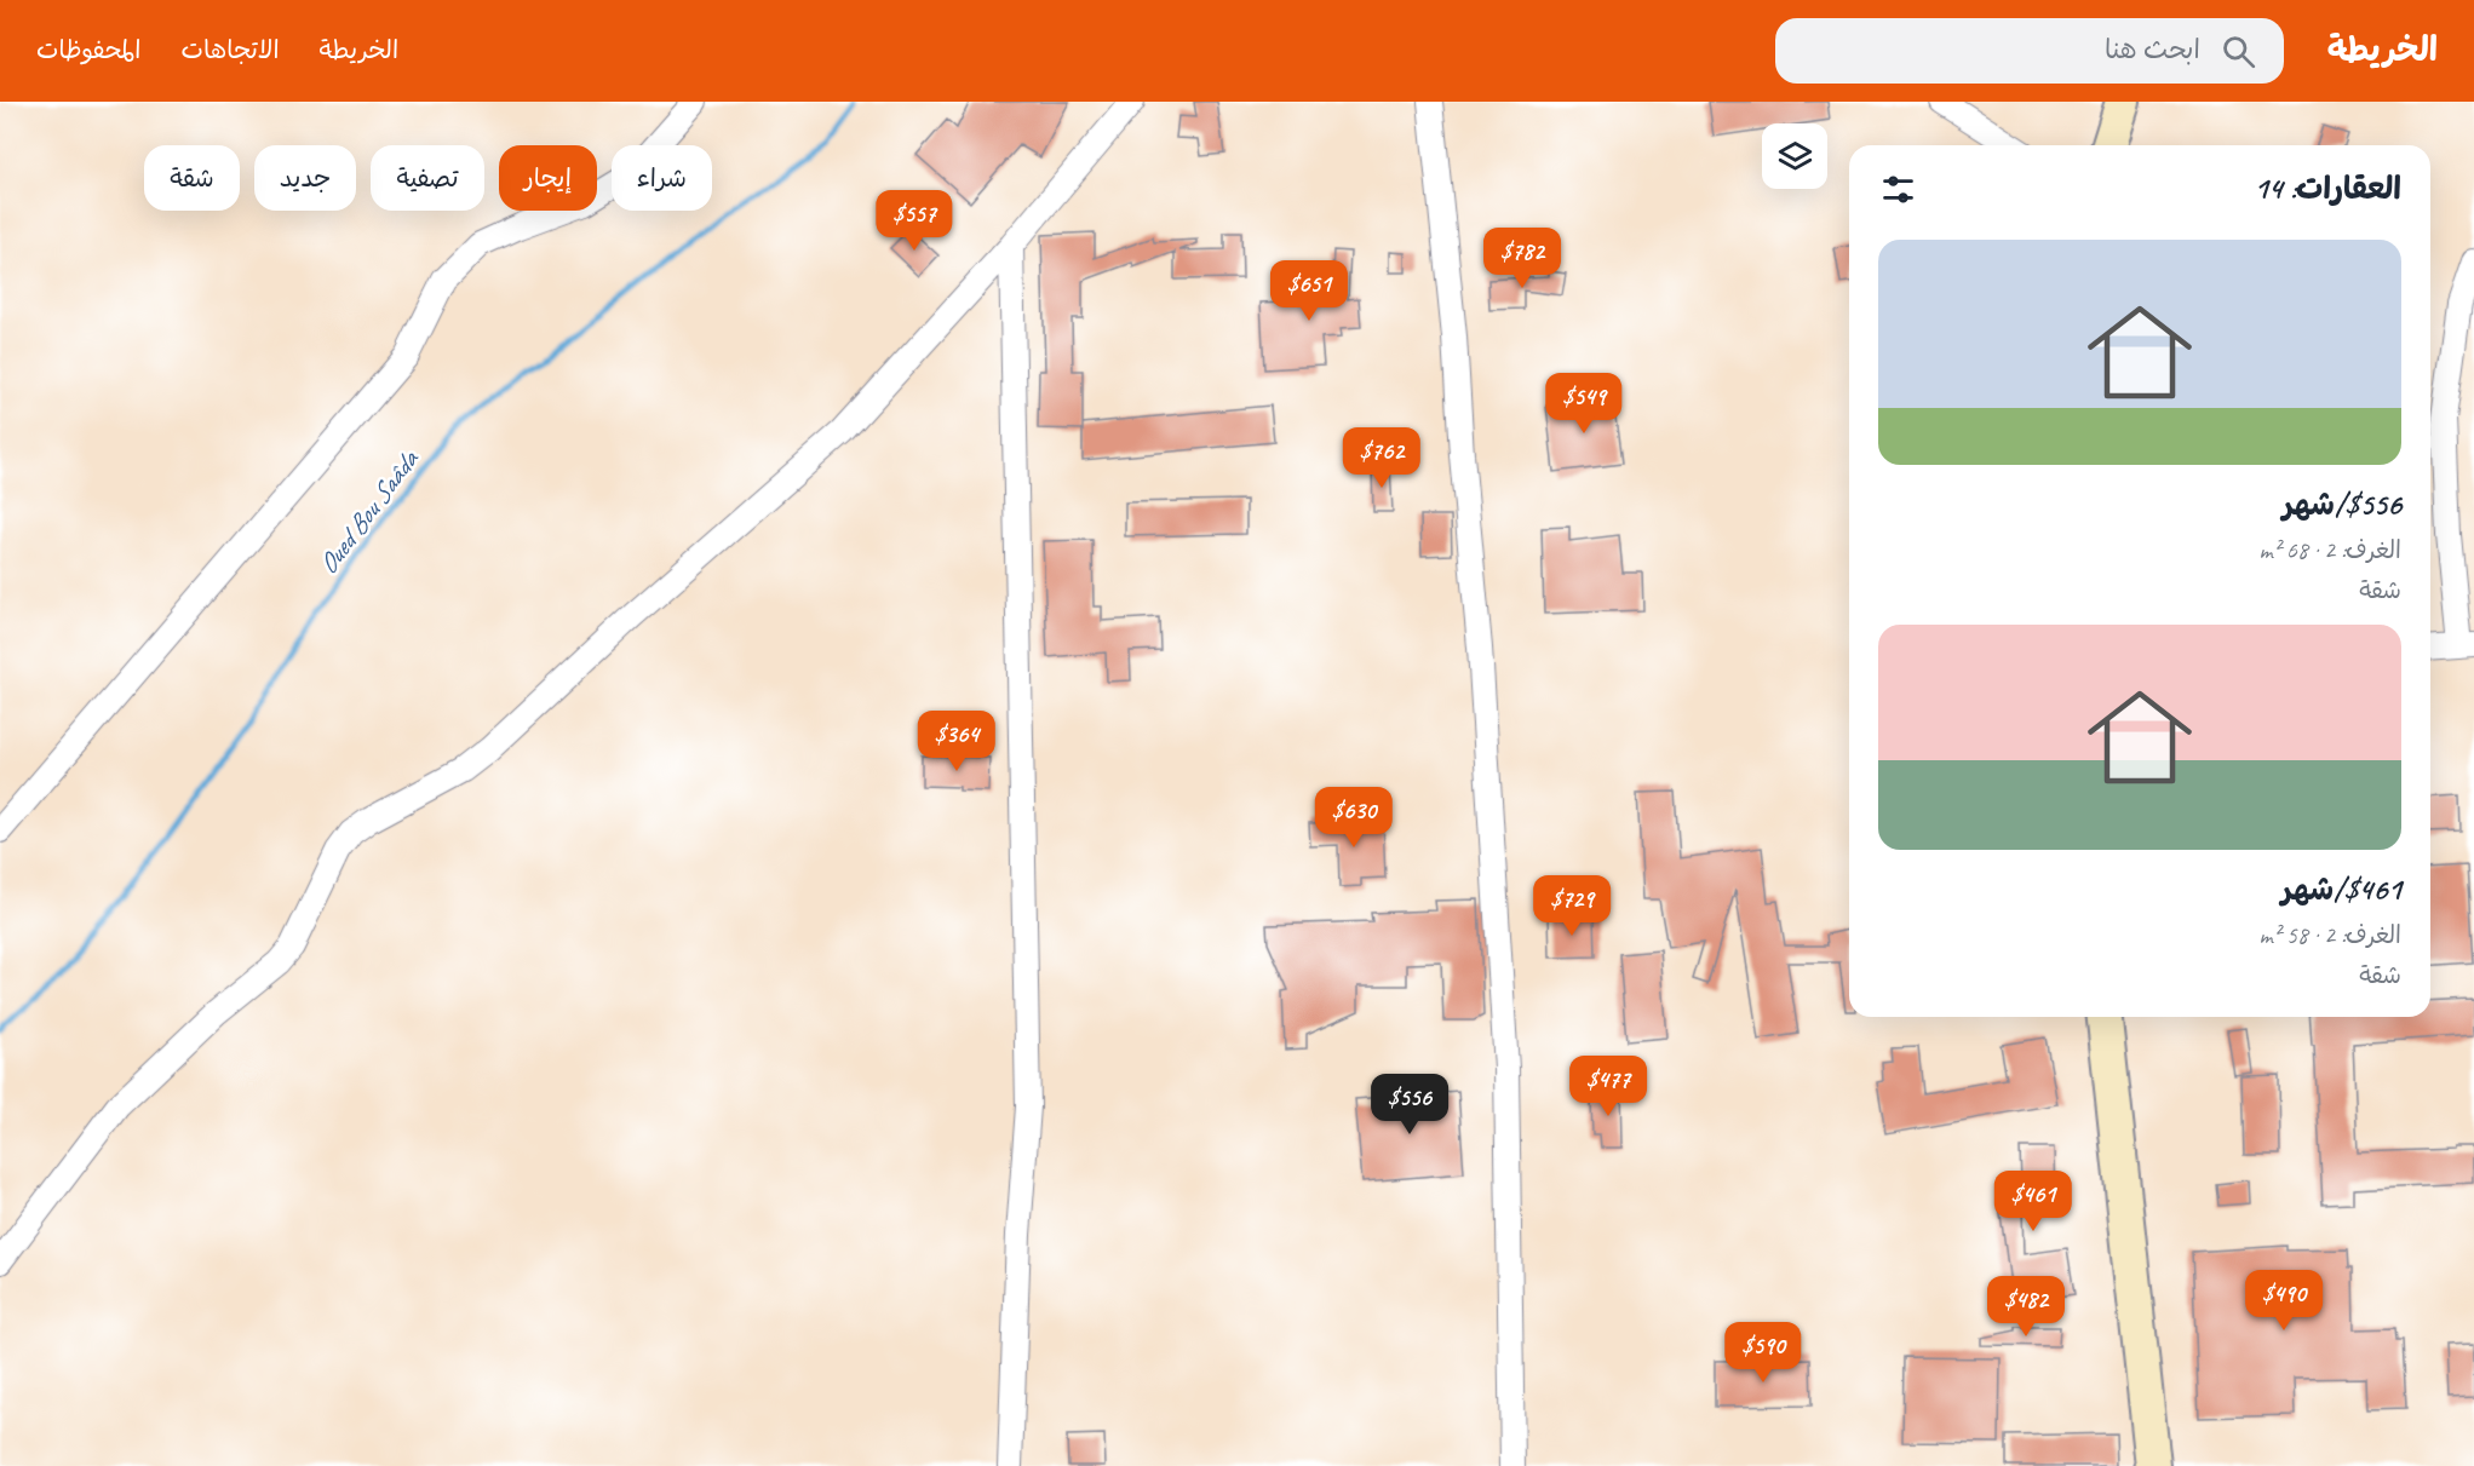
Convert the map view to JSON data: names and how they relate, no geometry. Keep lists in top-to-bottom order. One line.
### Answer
{"water":["Oued Bou Saâda"],"page":{"header":"الخريطة","search":"ابحث هنا","nav":["الخريطة","الاتجاهات","المحفوظات"],"chip":["شراء","إيجار","تصفية","جديد","شقة"],"heading":"العقارات: 14","price":["$557","$782","$651","$549","$762","$364","$630","$729","$477","$556","$461","$490","$482","$590"],"list":[{"name":"$556/شهر","note":"الغرف: 2 · 68 m² · شقة"},{"name":"$461/شهر","note":"الغرف: 2 · 58 m² · شقة"}]}}
